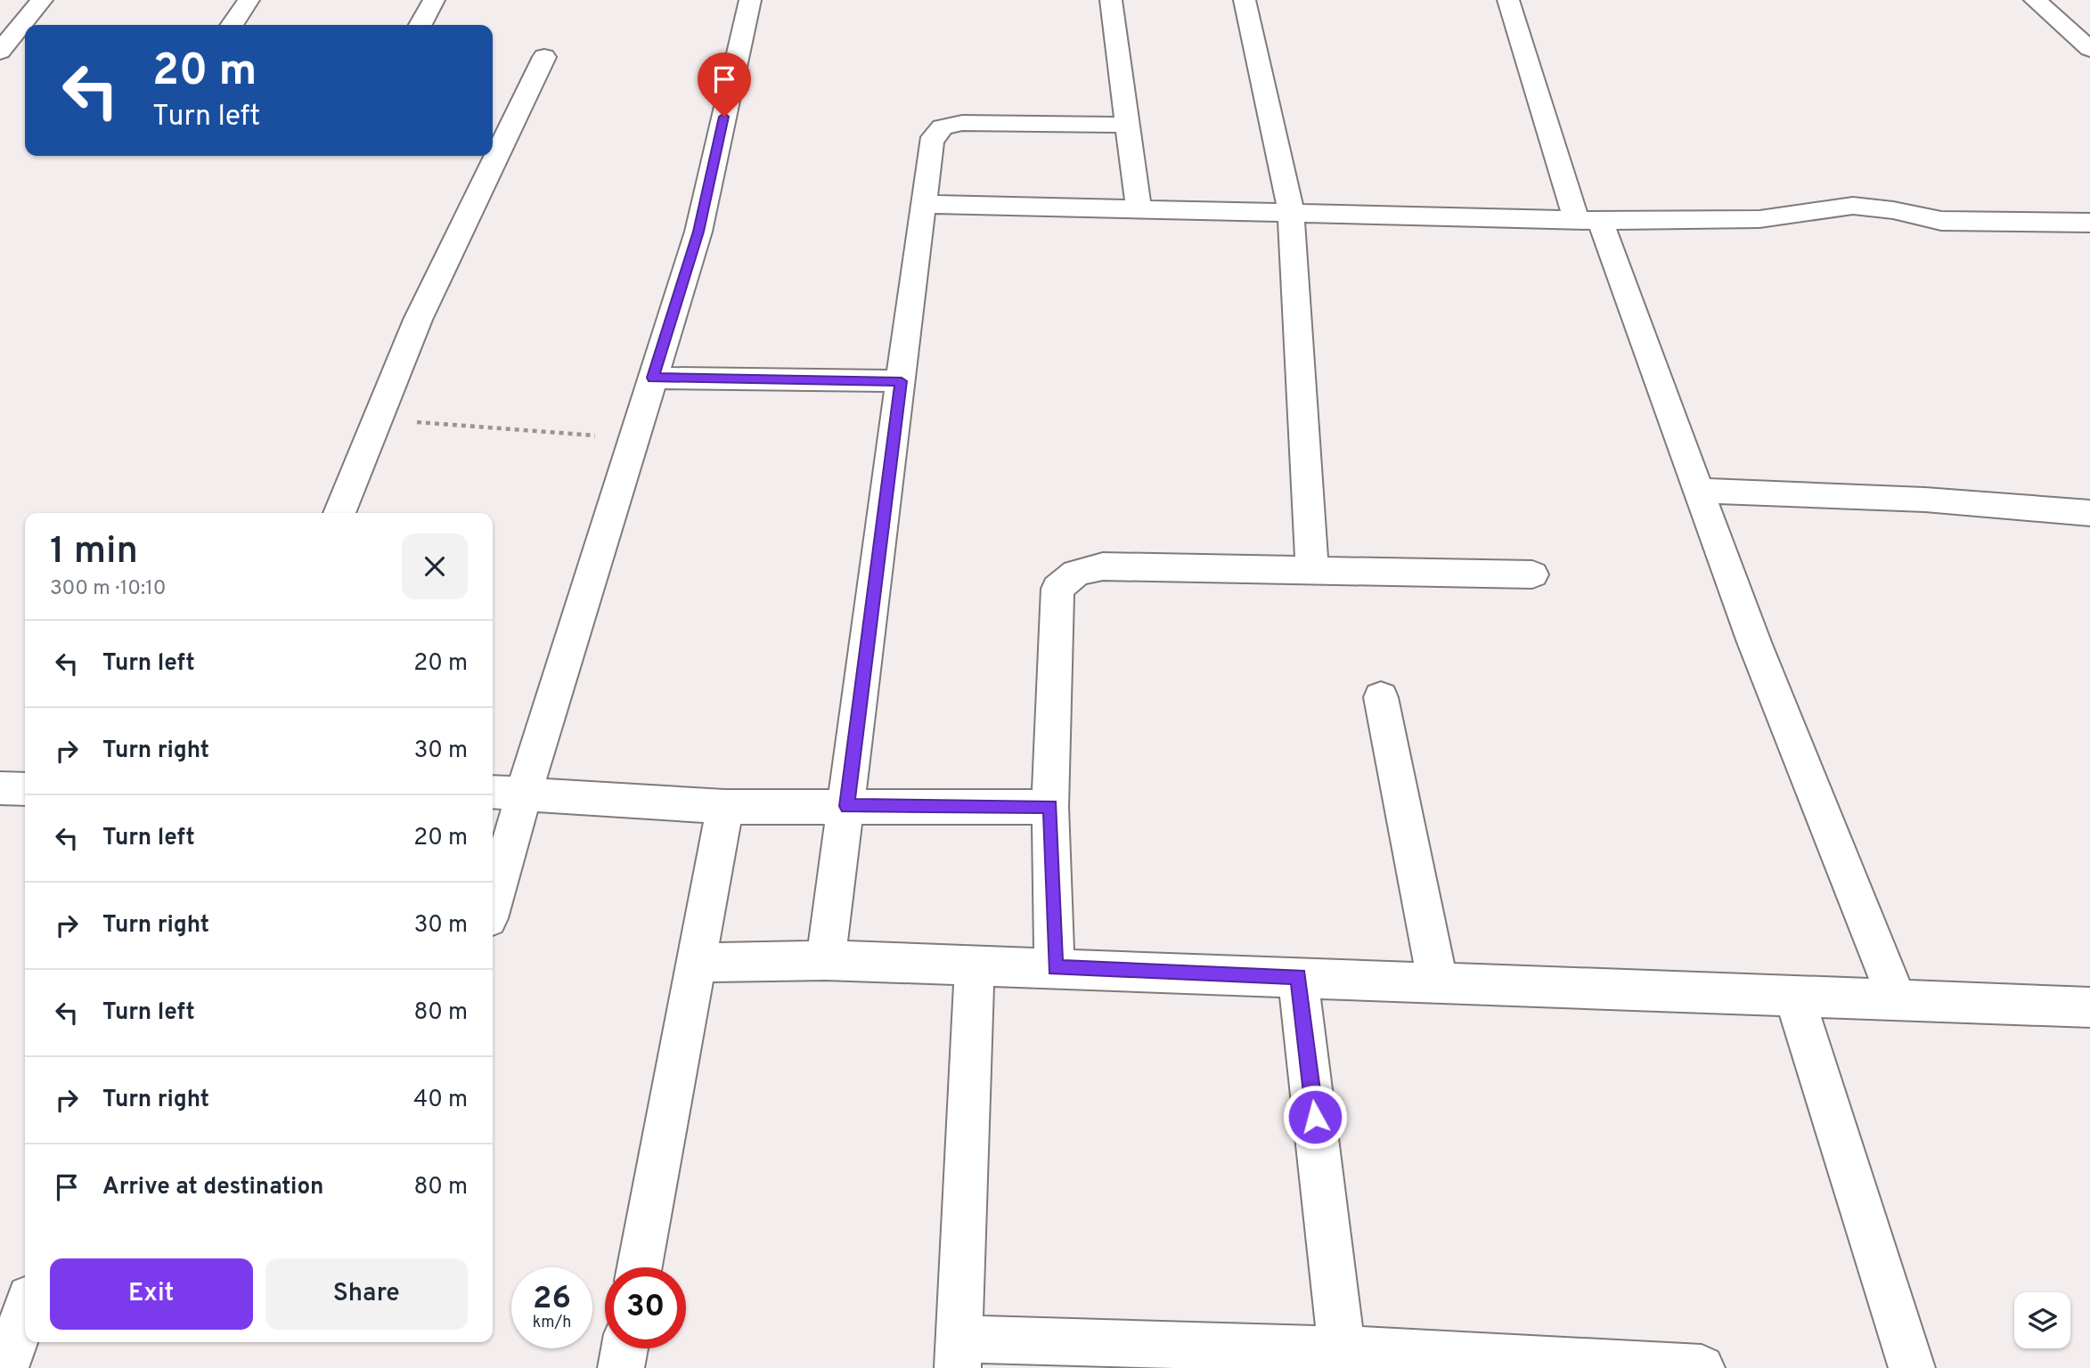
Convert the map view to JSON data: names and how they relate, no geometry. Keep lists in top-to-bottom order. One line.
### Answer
{"page":{"turn":["20 m","Turn left"],"heading":["1 min","300 m · 10:10"],"list":[{"name":"Turn left","value":"20 m"},{"name":"Turn right","value":"30 m"},{"name":"Turn left","value":"20 m"},{"name":"Turn right","value":"30 m"},{"name":"Turn left","value":"80 m"},{"name":"Turn right","value":"40 m"},{"name":"Arrive at destination","value":"80 m"}],"buttons":["Exit","Share"],"speed":"26 km/h","limit":"30"}}
